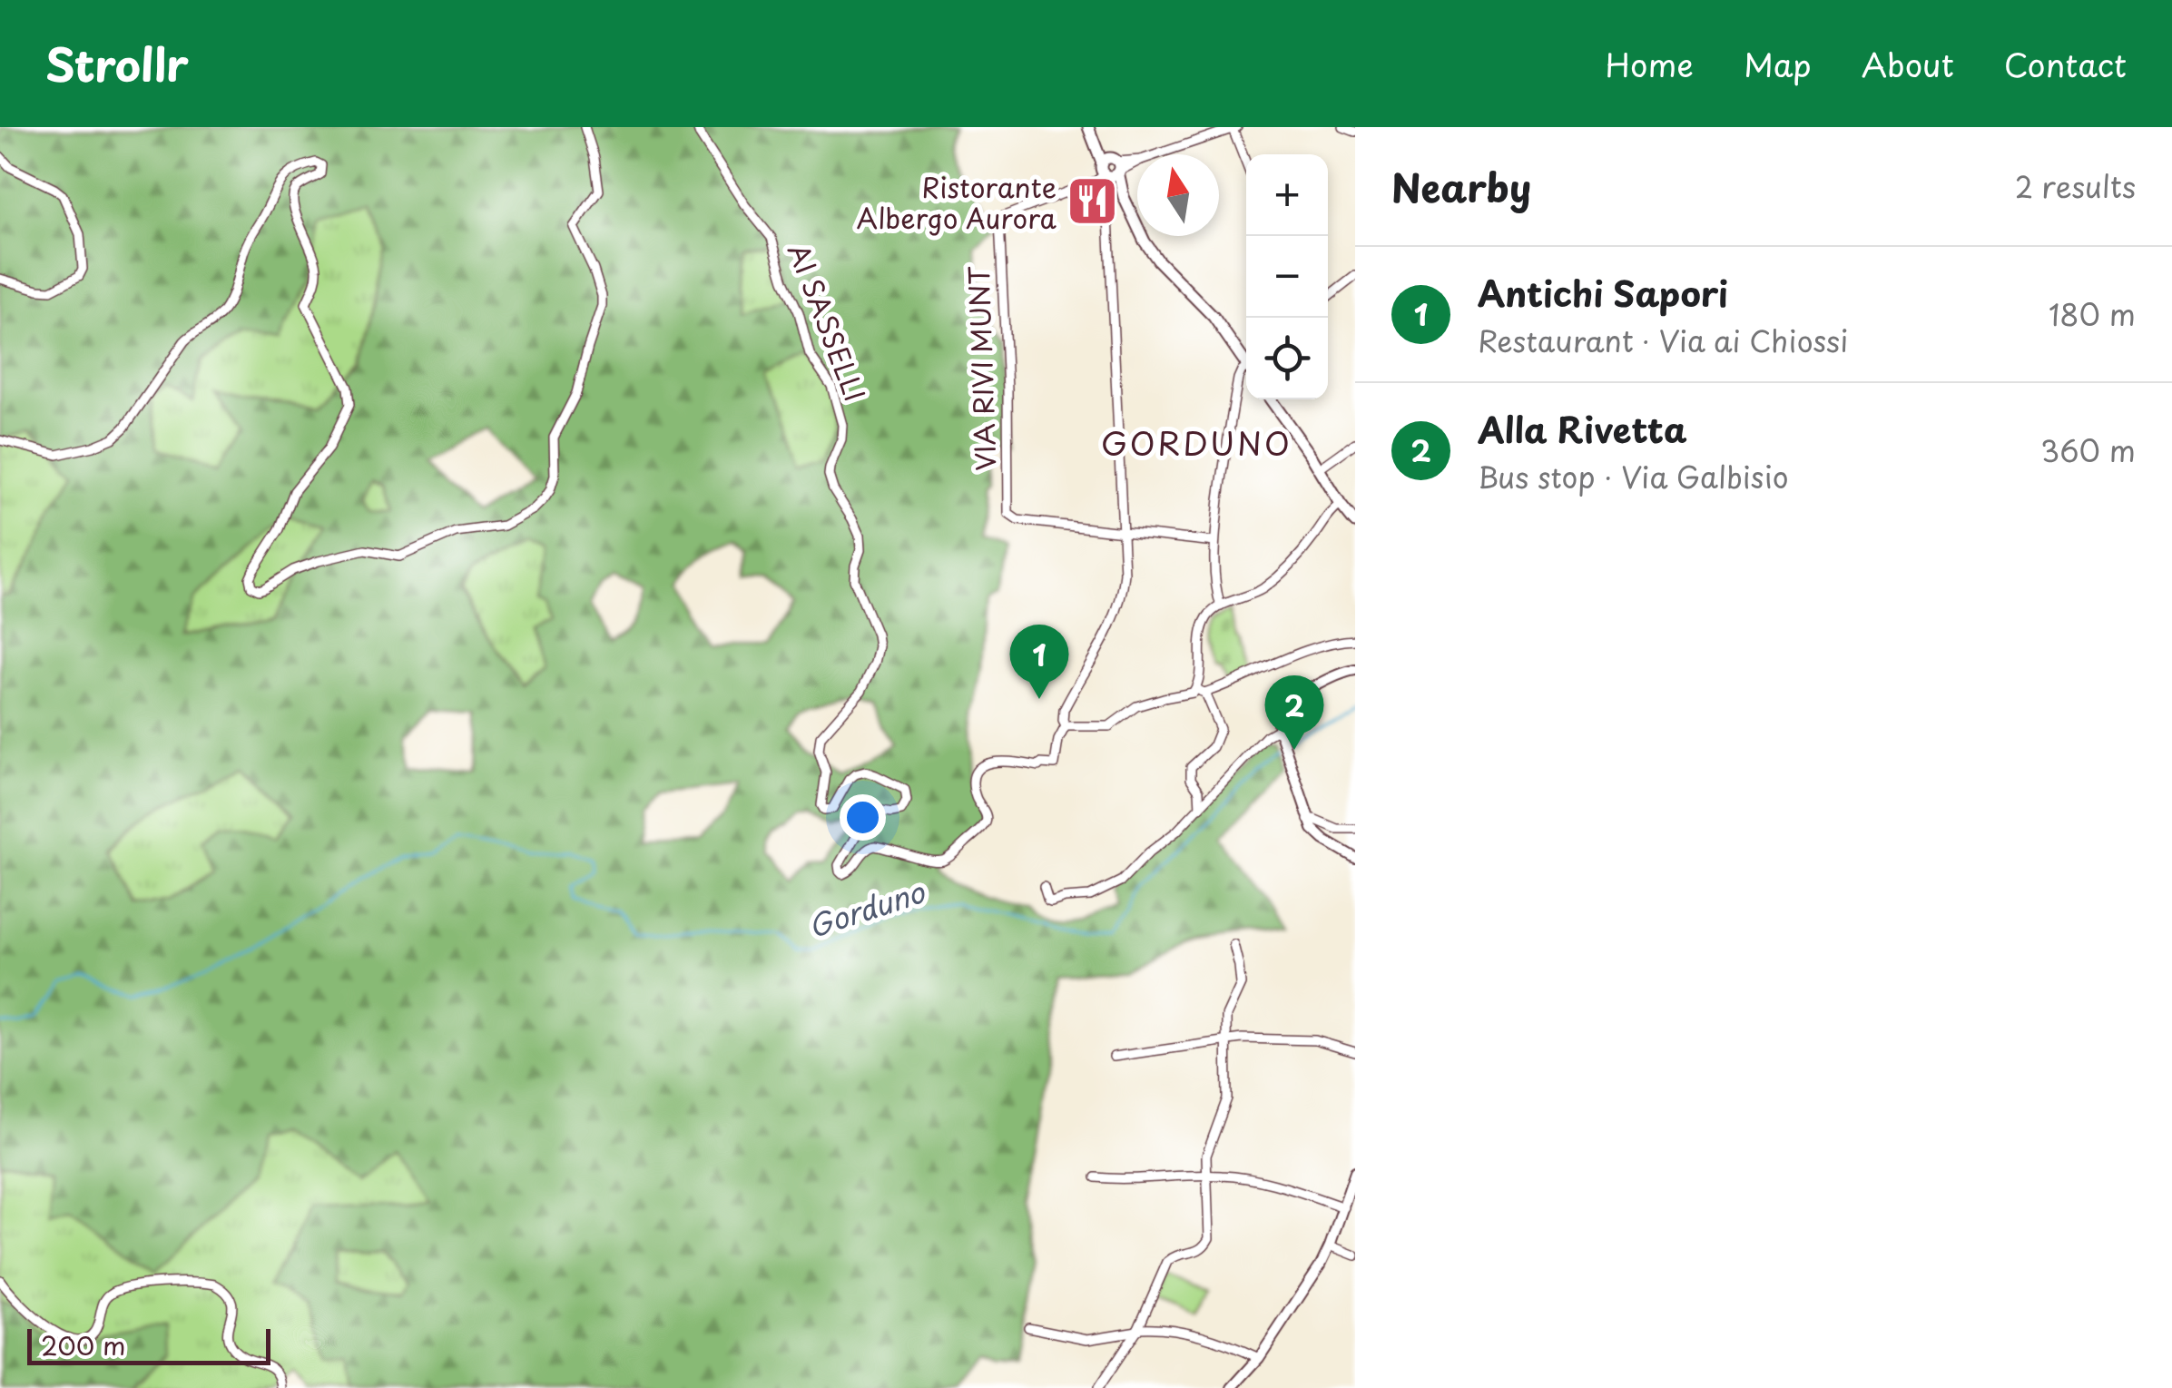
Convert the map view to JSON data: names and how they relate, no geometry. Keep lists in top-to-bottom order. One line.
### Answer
{"streets":{"street":["AI SASSELLI","VIA RIVI MUNT"]},"districts":["GORDUNO"],"water":["Gorduno"],"places":{"restaurant":["Ristorante Albergo Aurora"]},"scale_bar":"200 m","north":"top","page":{"header":"Strollr","nav":["Home","Map","About","Contact"],"heading":["Nearby","2 results"],"map_buttons":["+","−"],"list":[{"mark":"1","name":"Antichi Sapori","note":"Restaurant · Via ai Chiossi","value":"180 m"},{"mark":"2","name":"Alla Rivetta","note":"Bus stop · Via Galbisio","value":"360 m"}],"pins":["1","2"],"scale":"200 m"}}
